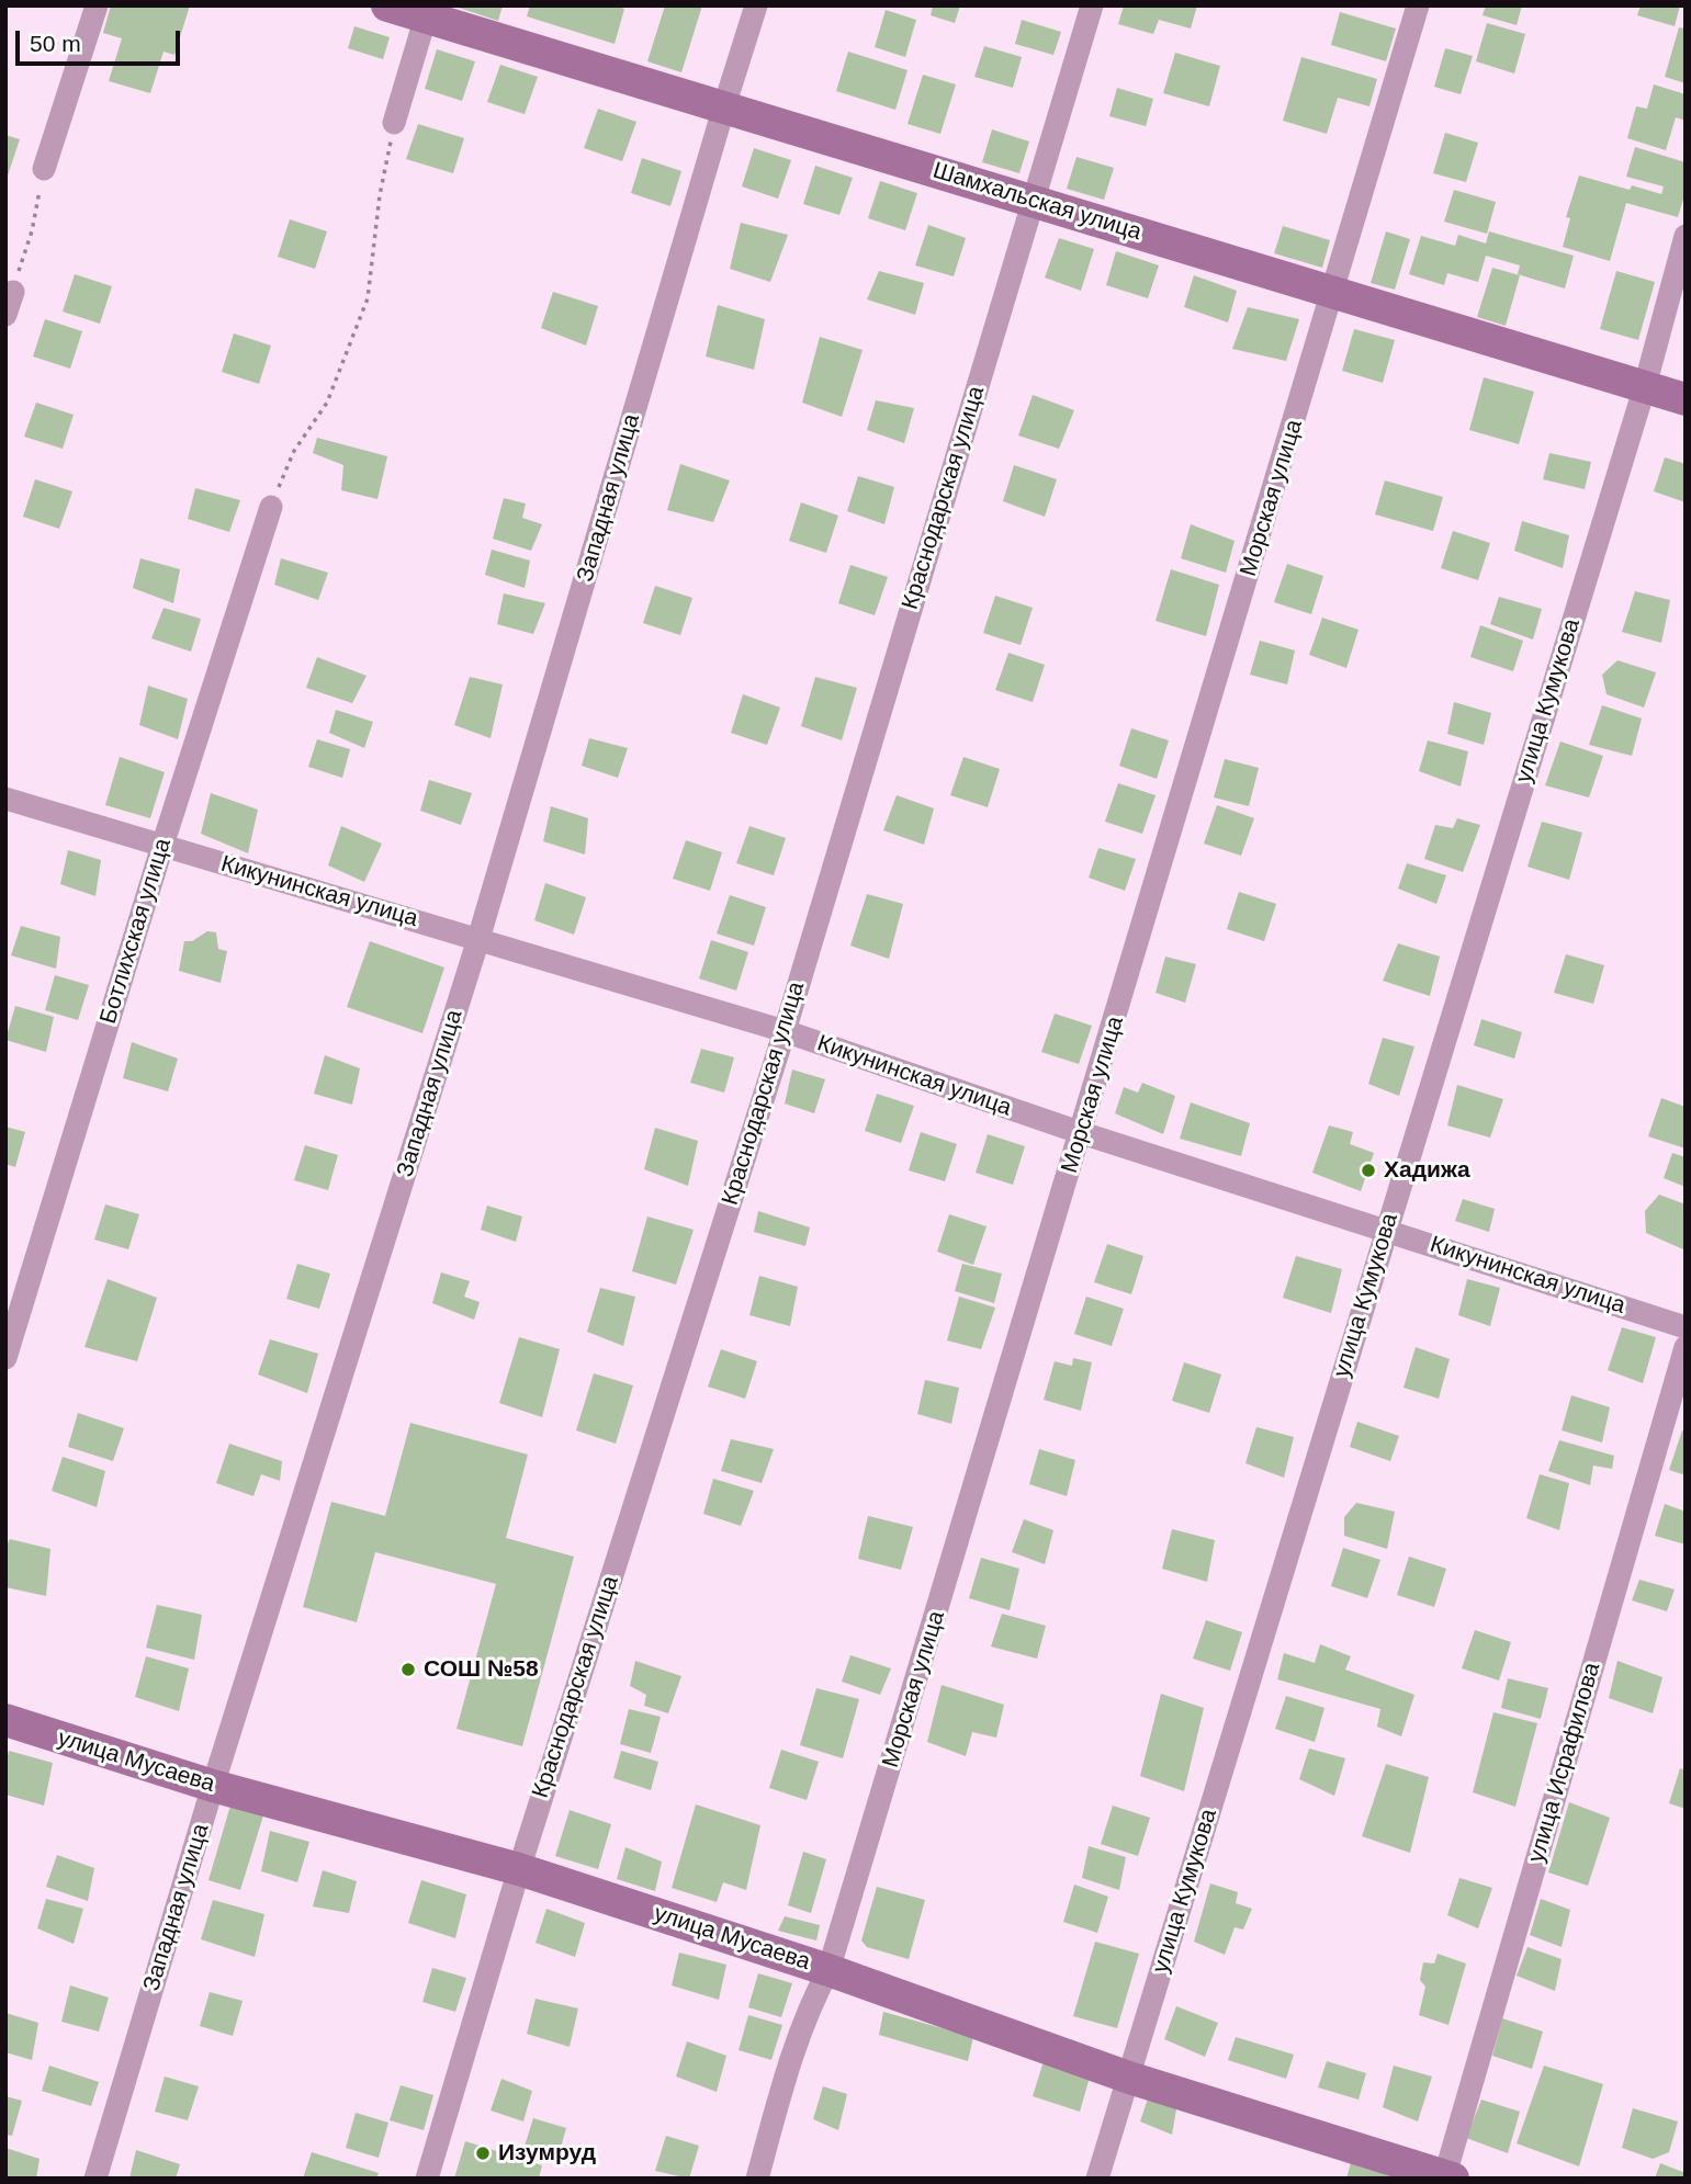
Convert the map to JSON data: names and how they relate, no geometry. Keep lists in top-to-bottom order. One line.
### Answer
{"streets":{"street":["Шамхальская улица","Западная улица","Краснодарская улица","Морская улица","улица Кумукова","Кикунинская улица","Ботлихская улица","улица Мусаева","улица Исрафилова"]},"crossings":[["Шамхальская улица","Западная улица"],["Шамхальская улица","Краснодарская улица"],["Шамхальская улица","Морская улица"],["Шамхальская улица","улица Кумукова"],["Западная улица","Кикунинская улица"],["Западная улица","улица Мусаева"],["Краснодарская улица","Кикунинская улица"],["Краснодарская улица","улица Мусаева"],["Морская улица","Кикунинская улица"],["Морская улица","улица Мусаева"],["улица Кумукова","Кикунинская улица"],["улица Кумукова","улица Мусаева"],["Кикунинская улица","Ботлихская улица"],["улица Мусаева","улица Исрафилова"]],"places":["Хадижа","СОШ №58","Изумруд"],"scale_bar":"50 m"}
